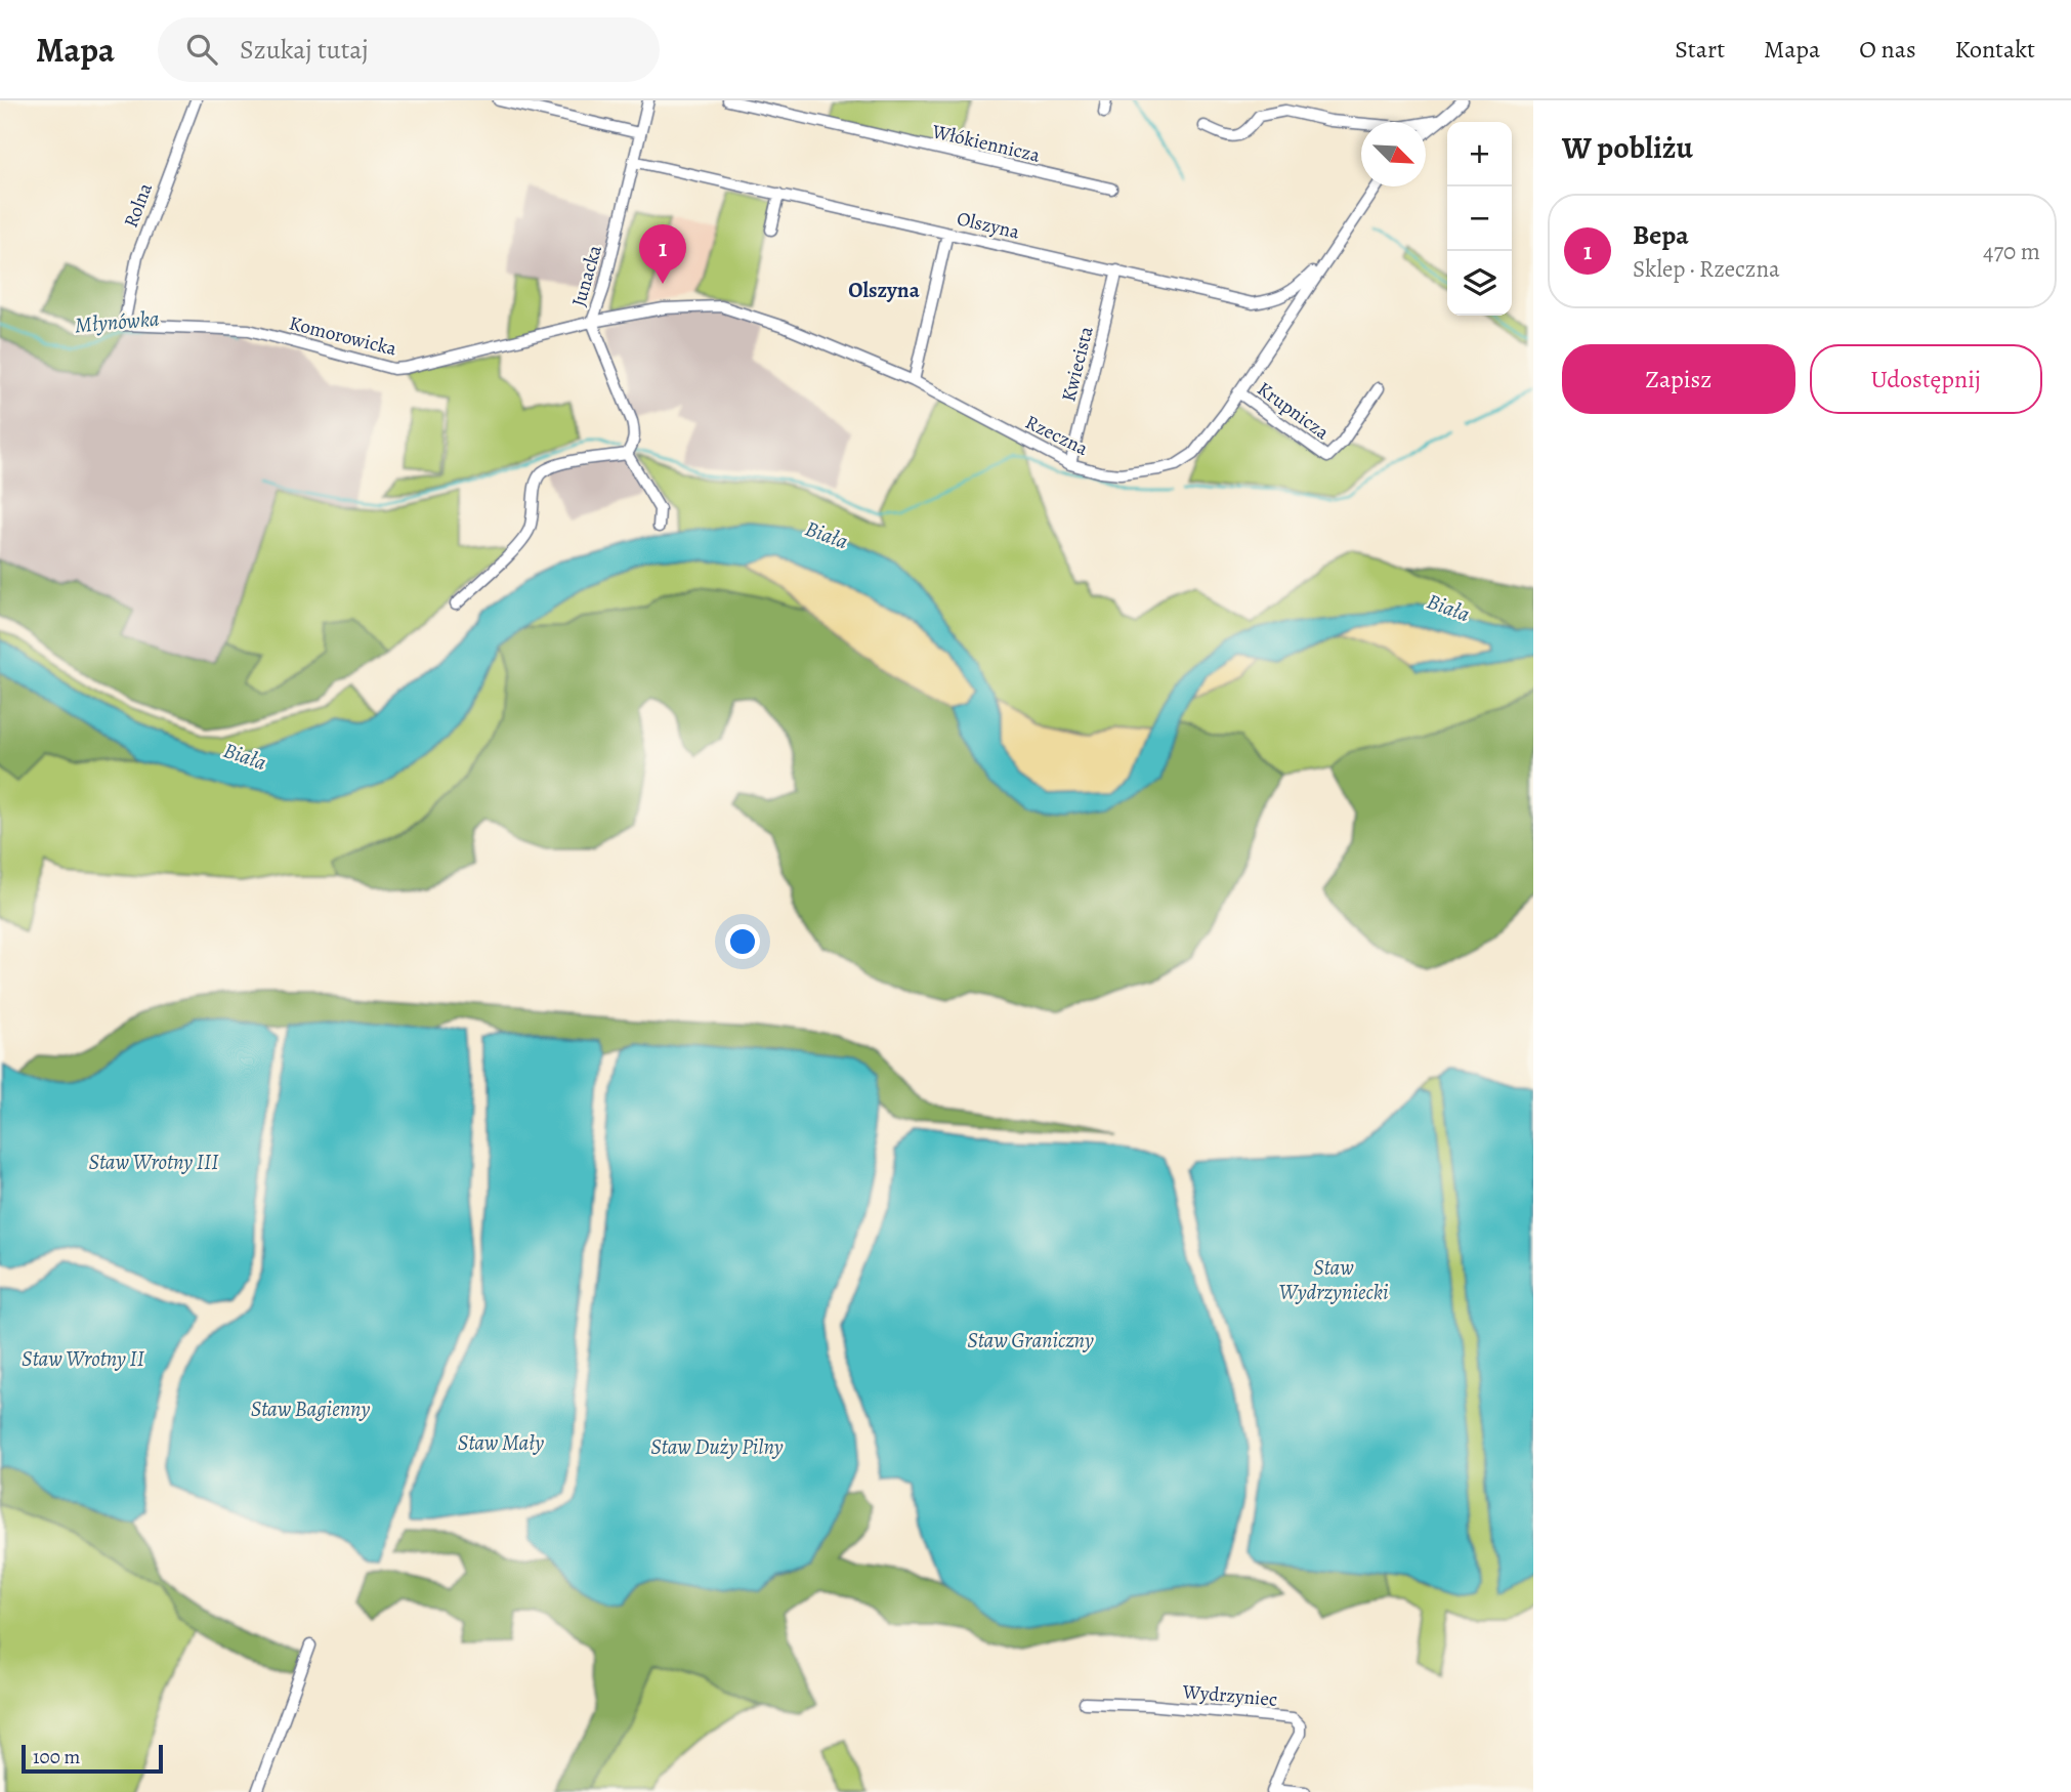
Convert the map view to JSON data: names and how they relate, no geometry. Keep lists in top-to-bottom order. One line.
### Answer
{"streets":{"street":["Włókiennicza","Rolna","Olszyna","Junacka","Komorowicka","Kwiecista","Krupnicza","Rzeczna","Wydrzyniec"]},"crossings":[["Rolna","Komorowicka"],["Olszyna","Junacka"],["Olszyna","Kwiecista"],["Olszyna","Rzeczna"],["Junacka","Komorowicka"],["Junacka","Rzeczna"],["Komorowicka","Rzeczna"],["Kwiecista","Rzeczna"],["Krupnicza","Rzeczna"]],"districts":["Olszyna"],"water":["Młynówka","Biała","Staw Wrotny III","Staw Wydrzyniecki","Staw Graniczny","Staw Wrotny II","Staw Bagienny","Staw Mały","Staw Duży Pilny"],"scale_bar":"100 m","north":"bottom right","page":{"header":"Mapa","search":"Szukaj tutaj","nav":["Start","Mapa","O nas","Kontakt"],"heading":"W pobliżu","map_buttons":["+","−"],"list":[{"mark":"1","name":"Bepa","note":"Sklep · Rzeczna","value":"470 m"}],"pins":"1","buttons":["Zapisz","Udostępnij"],"scale":"100 m"}}
